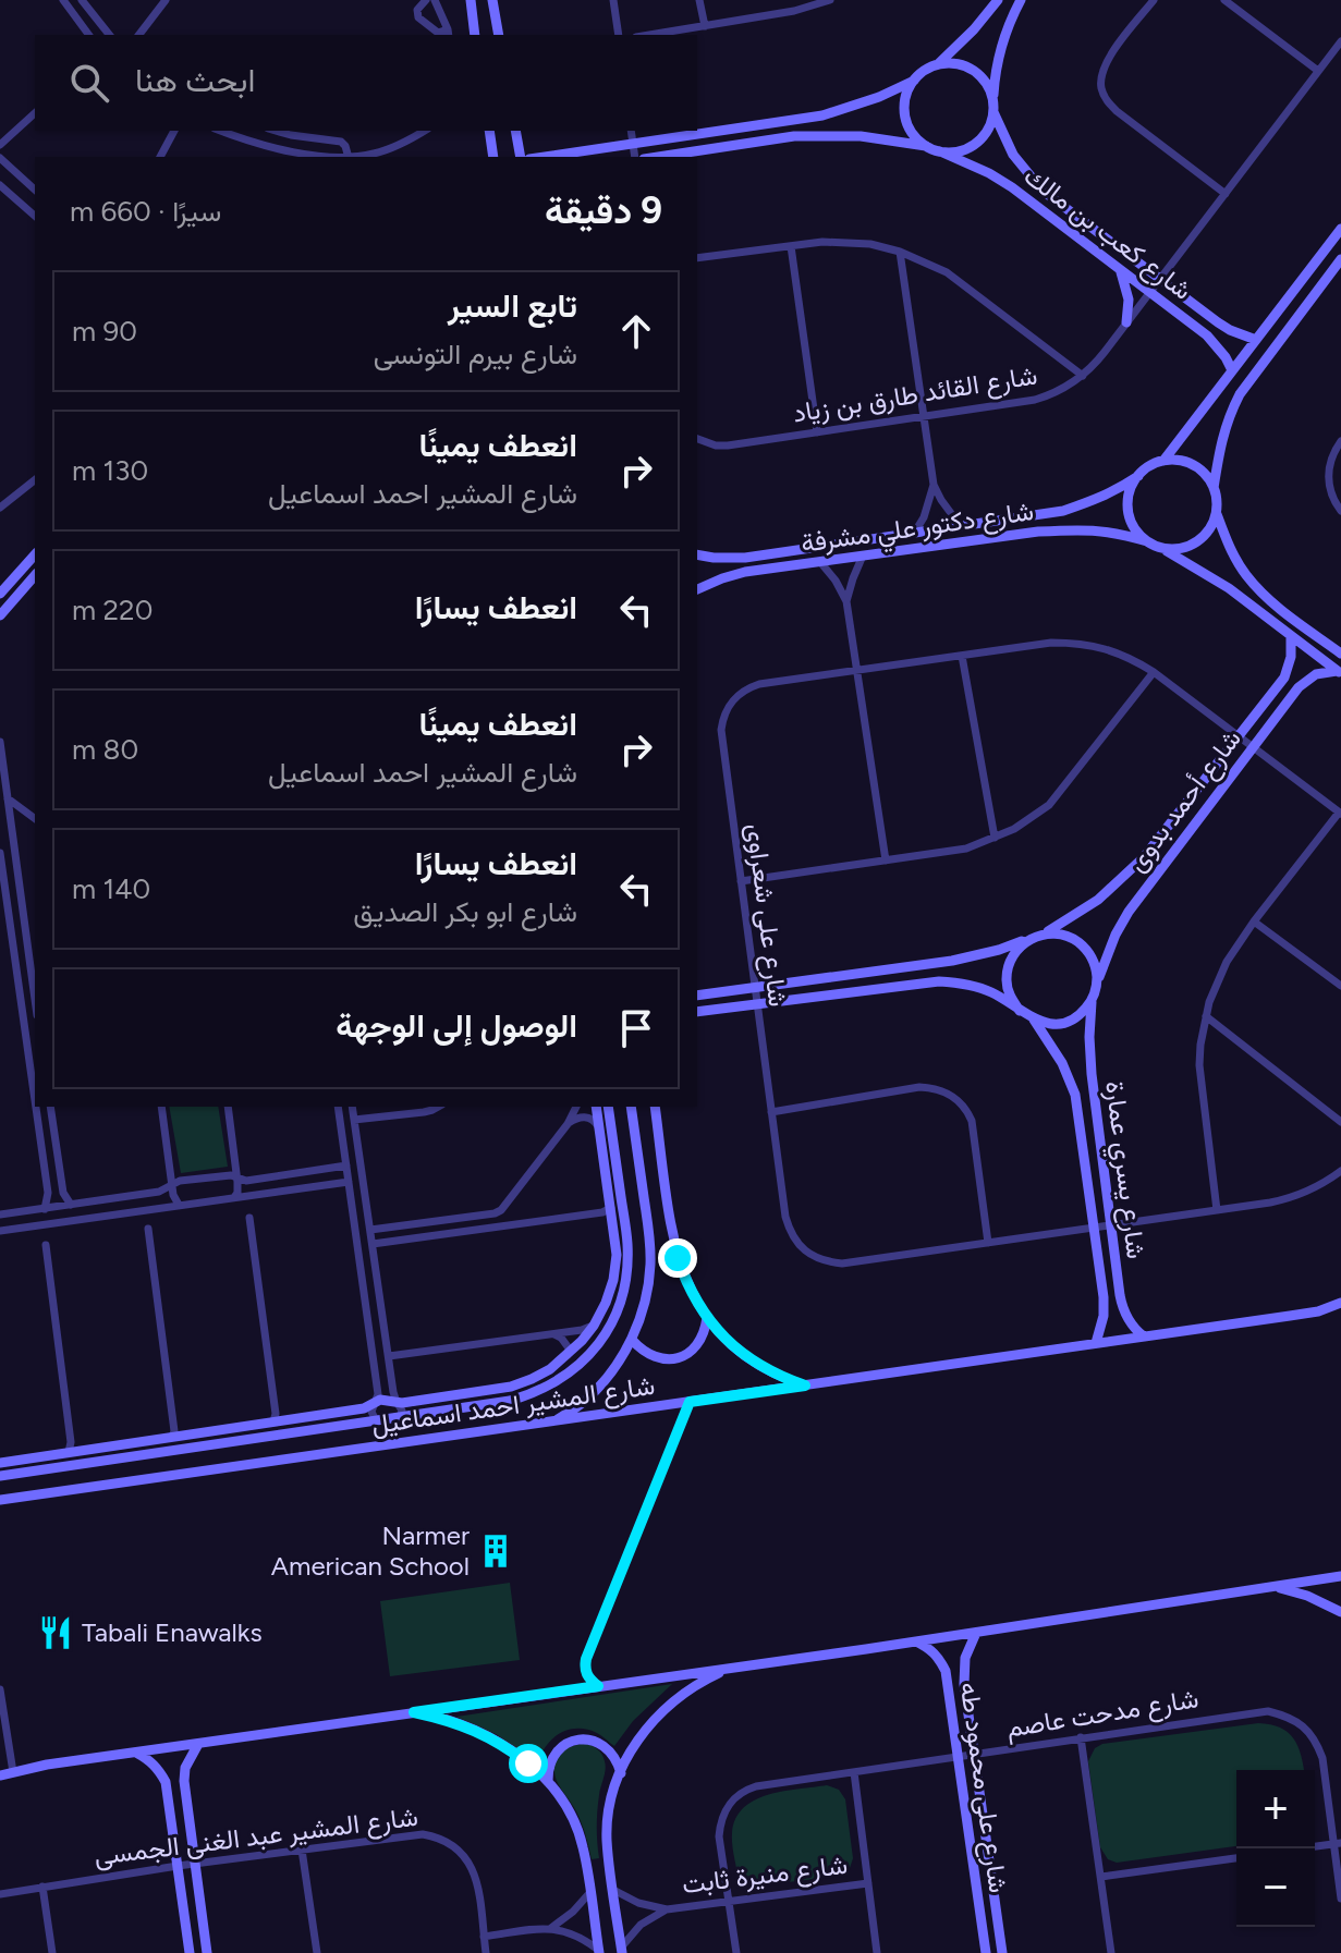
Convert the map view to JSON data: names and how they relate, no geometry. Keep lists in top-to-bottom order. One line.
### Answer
{"streets":{"street":["شارع كعب بن مالك","شارع القائد طارق بن زياد","شارع دكتور علي مشرفة","شارع أحمد بدوى","شارع على شعراوى","شارع يسري عمارة","شارع المشير احمد اسماعيل","شارع مدحت عاصم","شارع على محمود طه","شارع المشير عبد الغنى الجمسى","شارع منيرة ثابت"]},"crossings":[["شارع كعب بن مالك","شارع القائد طارق بن زياد"],["شارع أحمد بدوى","شارع على شعراوى"],["شارع أحمد بدوى","شارع يسري عمارة"],["شارع على شعراوى","شارع يسري عمارة"],["شارع يسري عمارة","شارع المشير احمد اسماعيل"],["شارع مدحت عاصم","شارع على محمود طه"],["شارع مدحت عاصم","شارع منيرة ثابت"]],"places":{"building":["Narmer American School"],"restaurant":["Tabali Enawalks"]},"page":{"search":"ابحث هنا","heading":["9 دقيقة","سيرًا · 660 m"],"list":[["تابع السير","شارع بيرم التونسى","90 m"],["انعطف يمينًا","شارع المشير احمد اسماعيل","130 m"],["انعطف يسارًا","220 m"],["انعطف يمينًا","شارع المشير احمد اسماعيل","80 m"],["انعطف يسارًا","شارع ابو بكر الصديق","140 m"],"الوصول إلى الوجهة"],"map_buttons":["+","−"]}}
